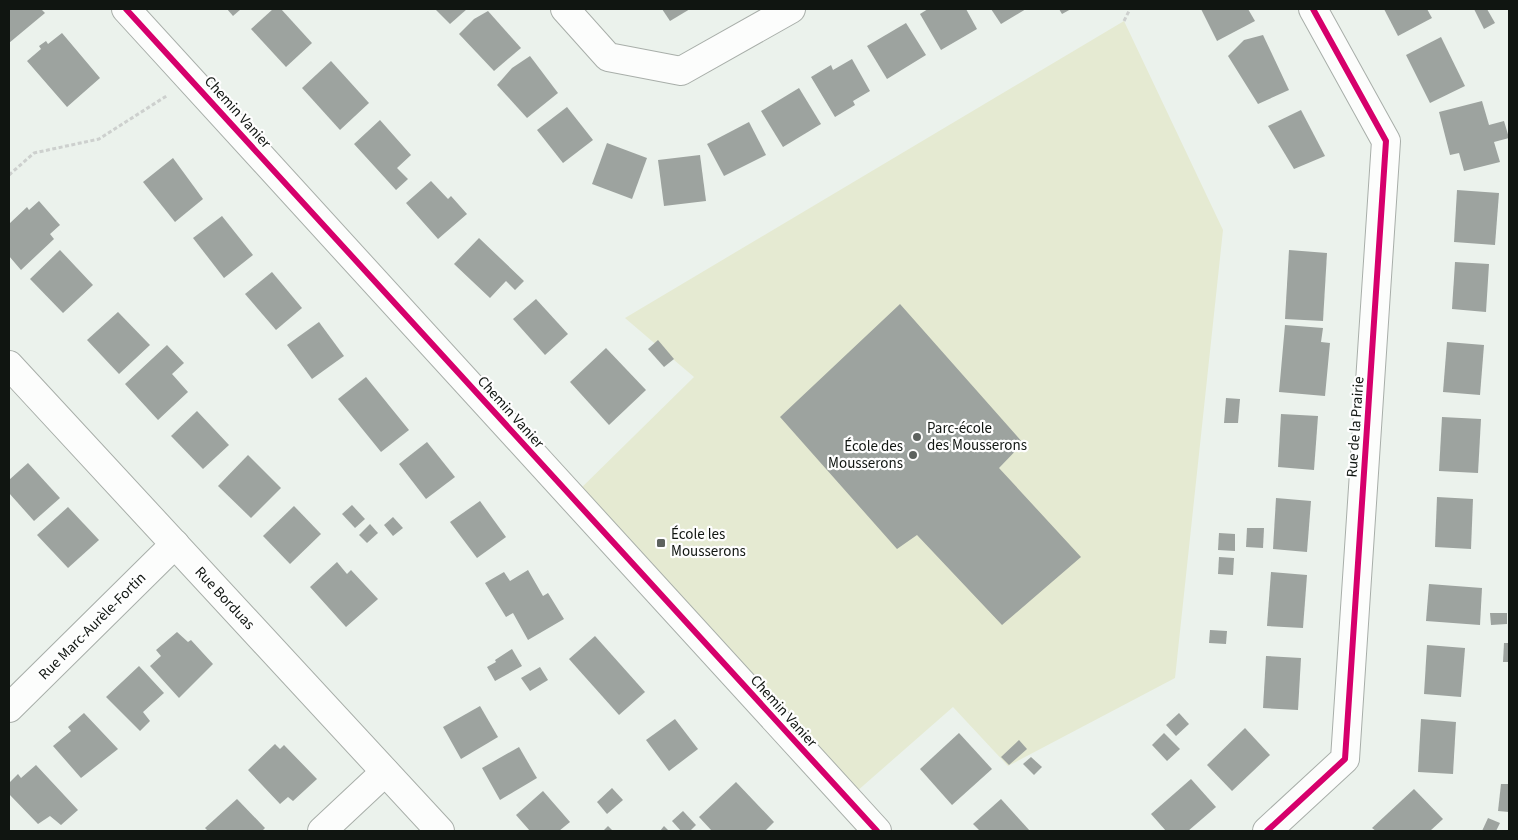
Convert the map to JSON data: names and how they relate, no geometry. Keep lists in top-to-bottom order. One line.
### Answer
{"streets":{"street":["Chemin Vanier","Rue de la Prairie","Rue Borduas","Rue Marc-Aurèle-Fortin"]},"crossings":[["Rue Borduas","Rue Marc-Aurèle-Fortin"]],"places":{"other":["Parc-école des Mousserons","École des Mousserons"],"transit":["École les Mousserons"]}}
